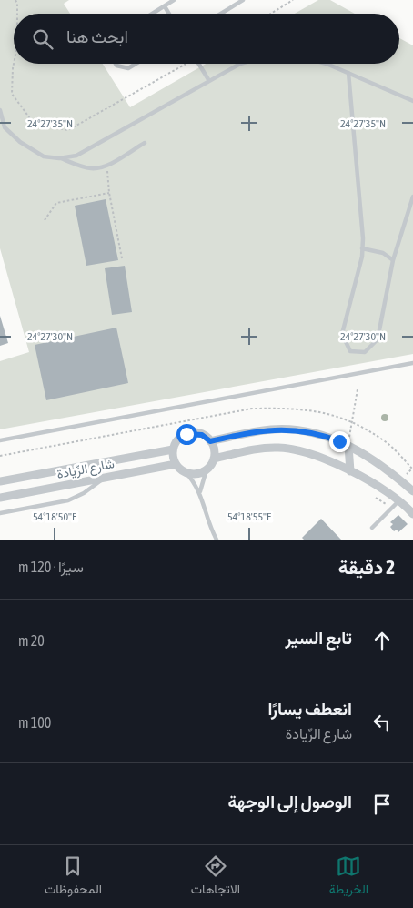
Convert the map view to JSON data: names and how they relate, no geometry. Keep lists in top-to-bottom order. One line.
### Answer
{"streets":{"street":["شارع الرِّيادة"]},"page":{"search":"ابحث هنا","heading":["2 دقيقة","سيرًا · 120 m"],"list":[["تابع السير","20 m"],["انعطف يسارًا","شارع الرِّيادة","100 m"],"الوصول إلى الوجهة"],"nav":["الخريطة","الاتجاهات","المحفوظات"]},"coordinates":["24°27'35\"N","24°27'30\"N","54°18'50\"E","54°18'55\"E"]}
